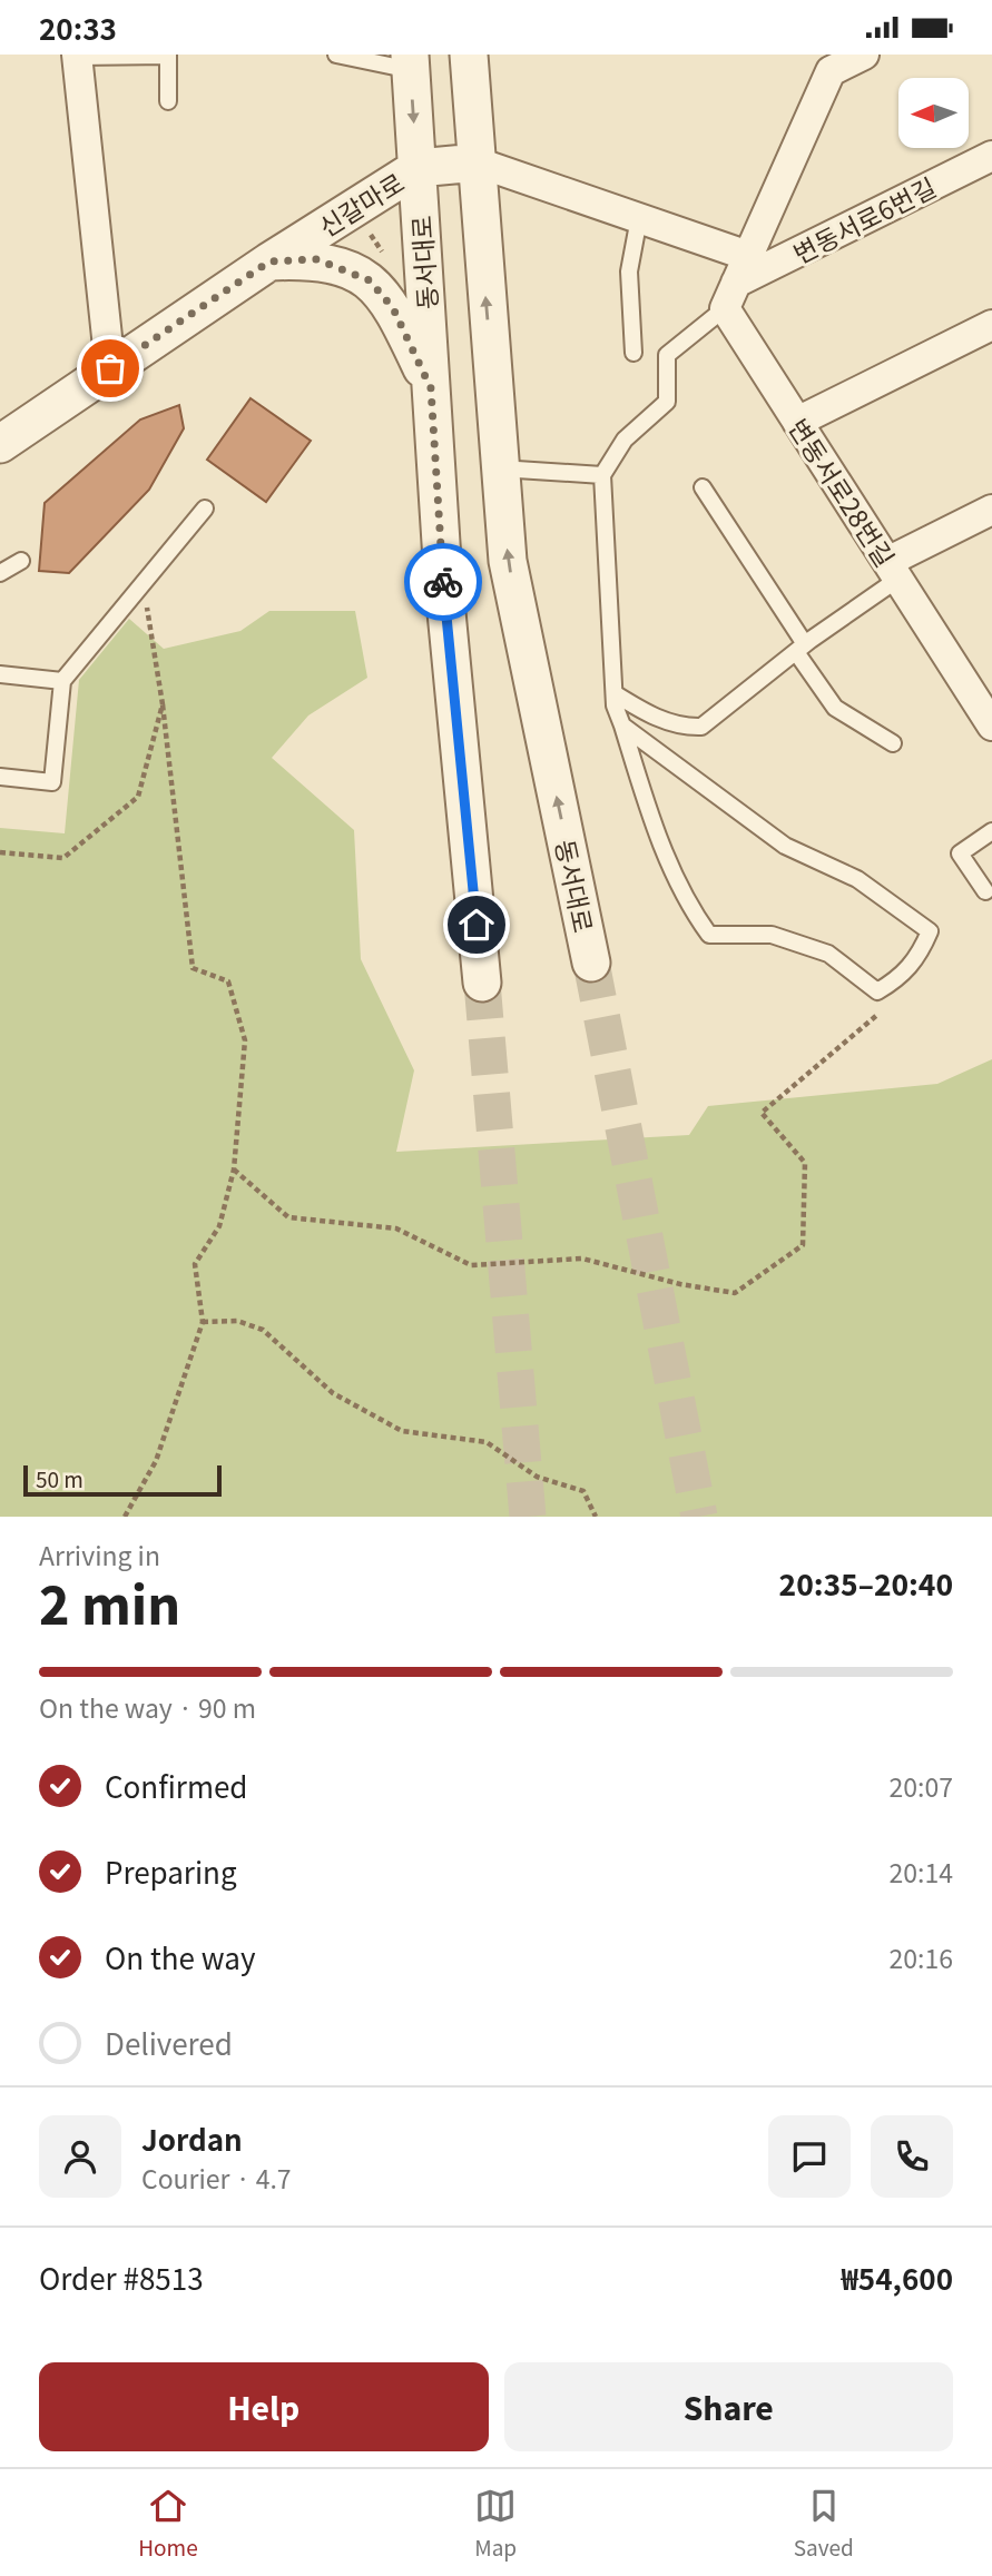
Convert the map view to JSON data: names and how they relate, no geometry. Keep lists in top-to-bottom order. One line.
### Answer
{"streets":{"street":["신갈마로","변동서로6번길","동서대로","변동서로28번길"]},"crossings":[["신갈마로","동서대로"],["변동서로6번길","변동서로28번길"]],"scale_bar":"50 m","north":"left","page":{"status":"20:33","scale":"50 m","heading":["2 min","Arriving in","20:35–20:40"],"panel":["Jordan","Courier · 4.7","Order #8513","₩54,600"],"bar":"On the way · 90 m","list":[["Confirmed","20:07"],["Preparing","20:14"],["On the way","20:16"],"Delivered"],"buttons":["Help","Share"],"tabs":["Home","Map","Saved"]}}
